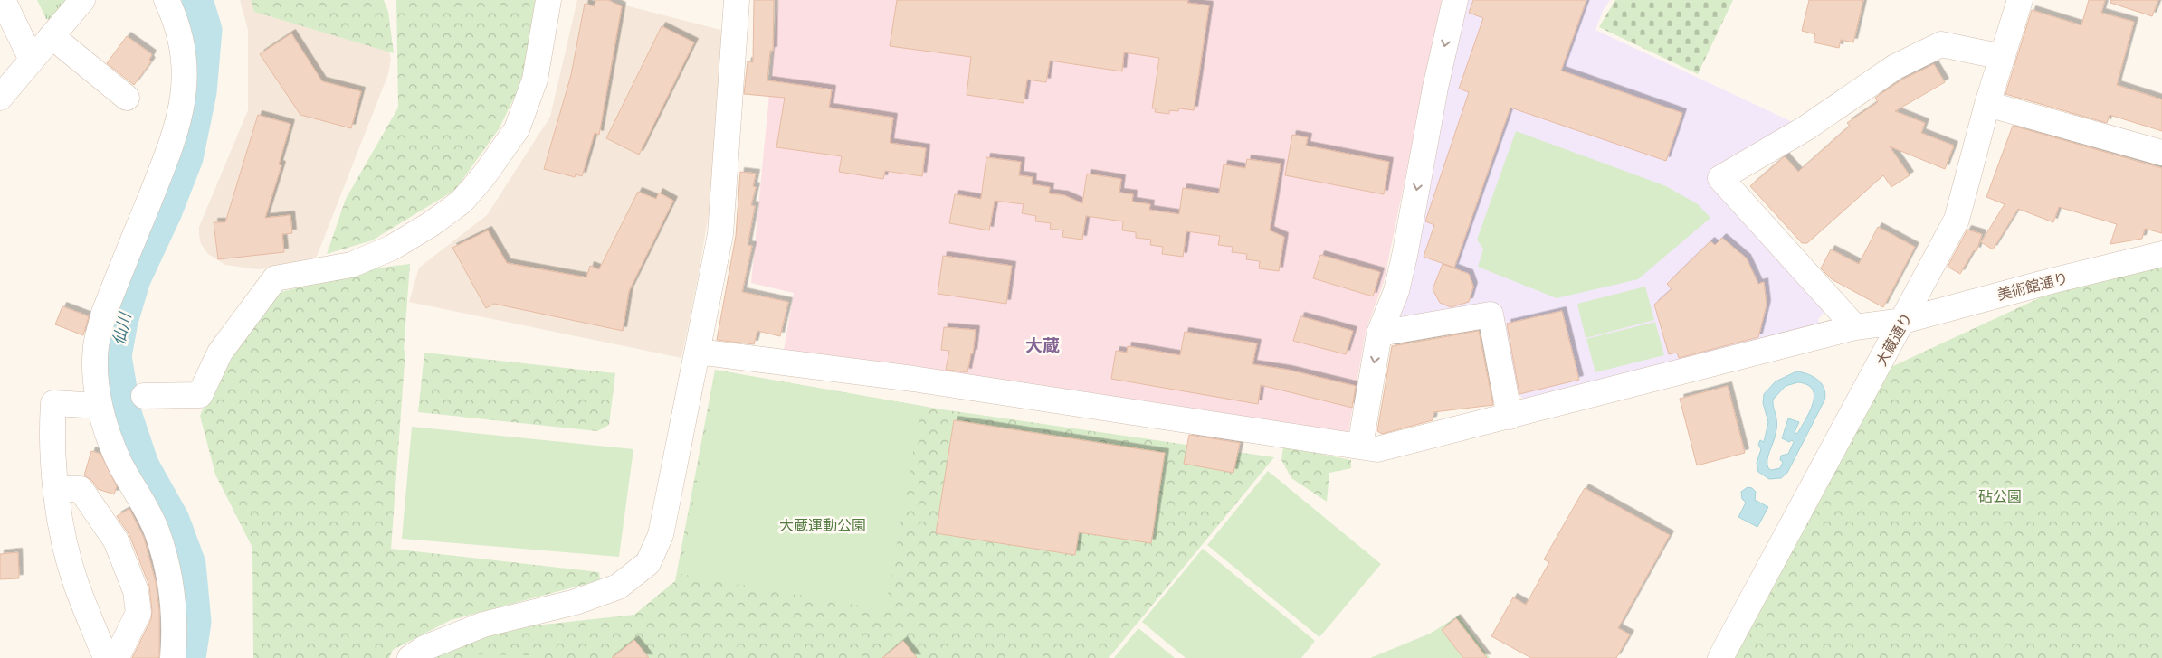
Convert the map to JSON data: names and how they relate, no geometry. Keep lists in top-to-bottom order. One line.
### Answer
{"streets":{"street":["美術館通り","大蔵通り"]},"crossings":[["美術館通り","大蔵通り"]],"districts":["大蔵"],"water":["仙川"],"parks":["砧公園","大蔵運動公園"]}
